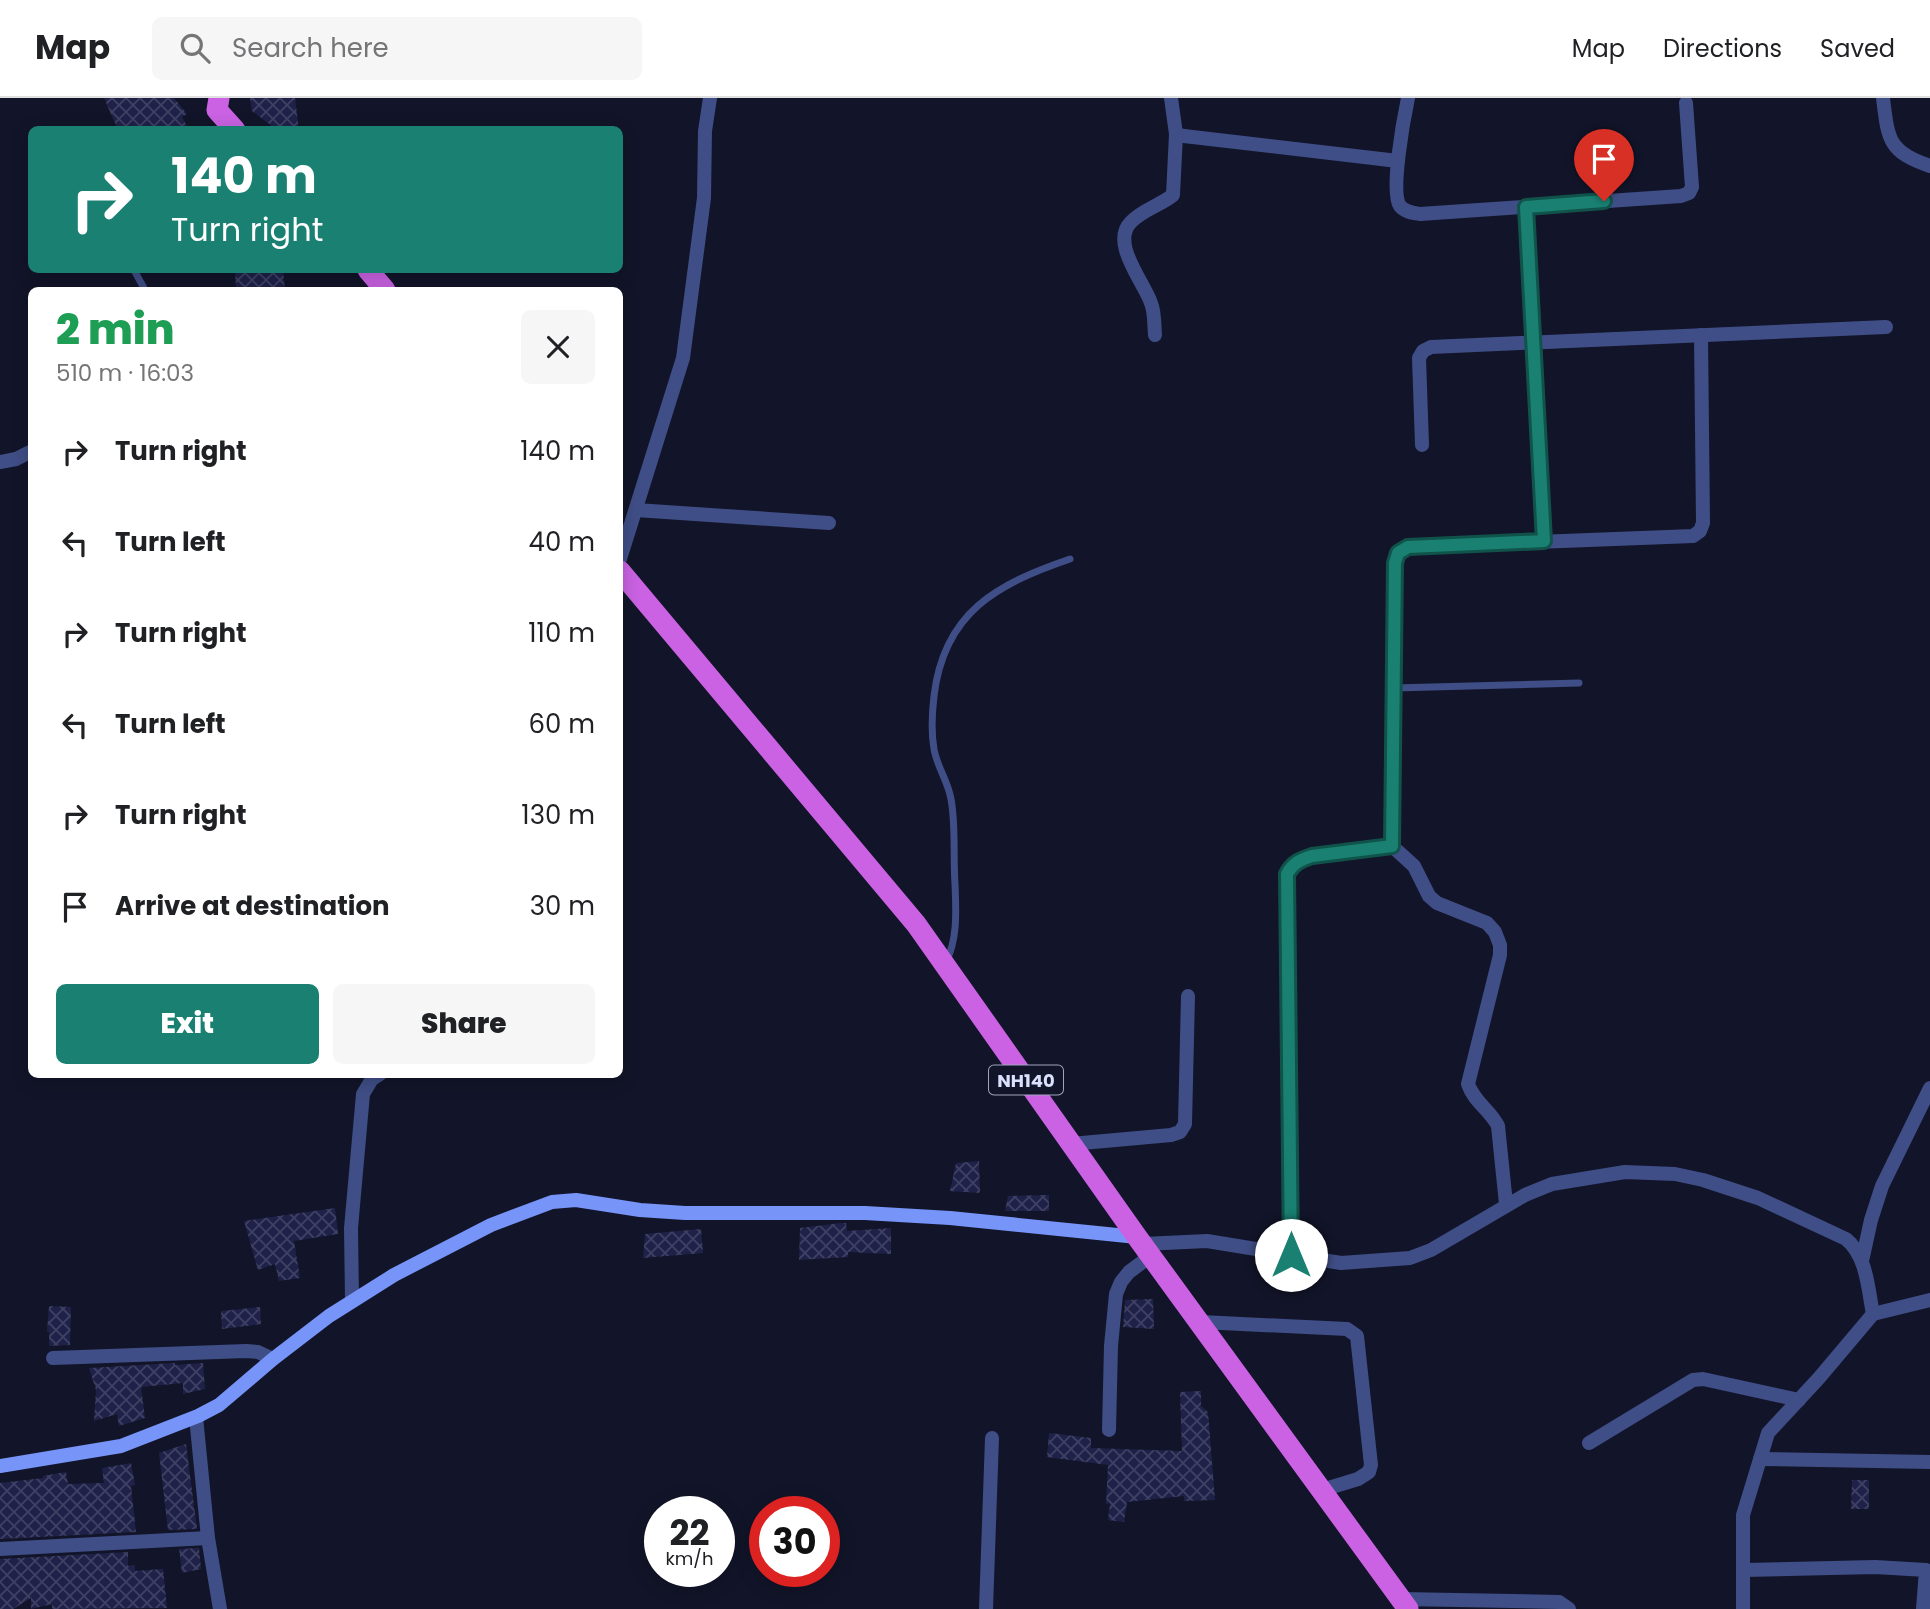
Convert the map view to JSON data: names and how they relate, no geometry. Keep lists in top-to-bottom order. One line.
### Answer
{"streets":{"highway":["NH140"]},"page":{"header":"Map","search":"Search here","nav":["Map","Directions","Saved"],"turn":["140 m","Turn right"],"heading":["2 min","510 m · 16:03"],"list":[{"name":"Turn right","value":"140 m"},{"name":"Turn left","value":"40 m"},{"name":"Turn right","value":"110 m"},{"name":"Turn left","value":"60 m"},{"name":"Turn right","value":"130 m"},{"name":"Arrive at destination","value":"30 m"}],"buttons":["Exit","Share"],"speed":"22 km/h","limit":"30"}}
